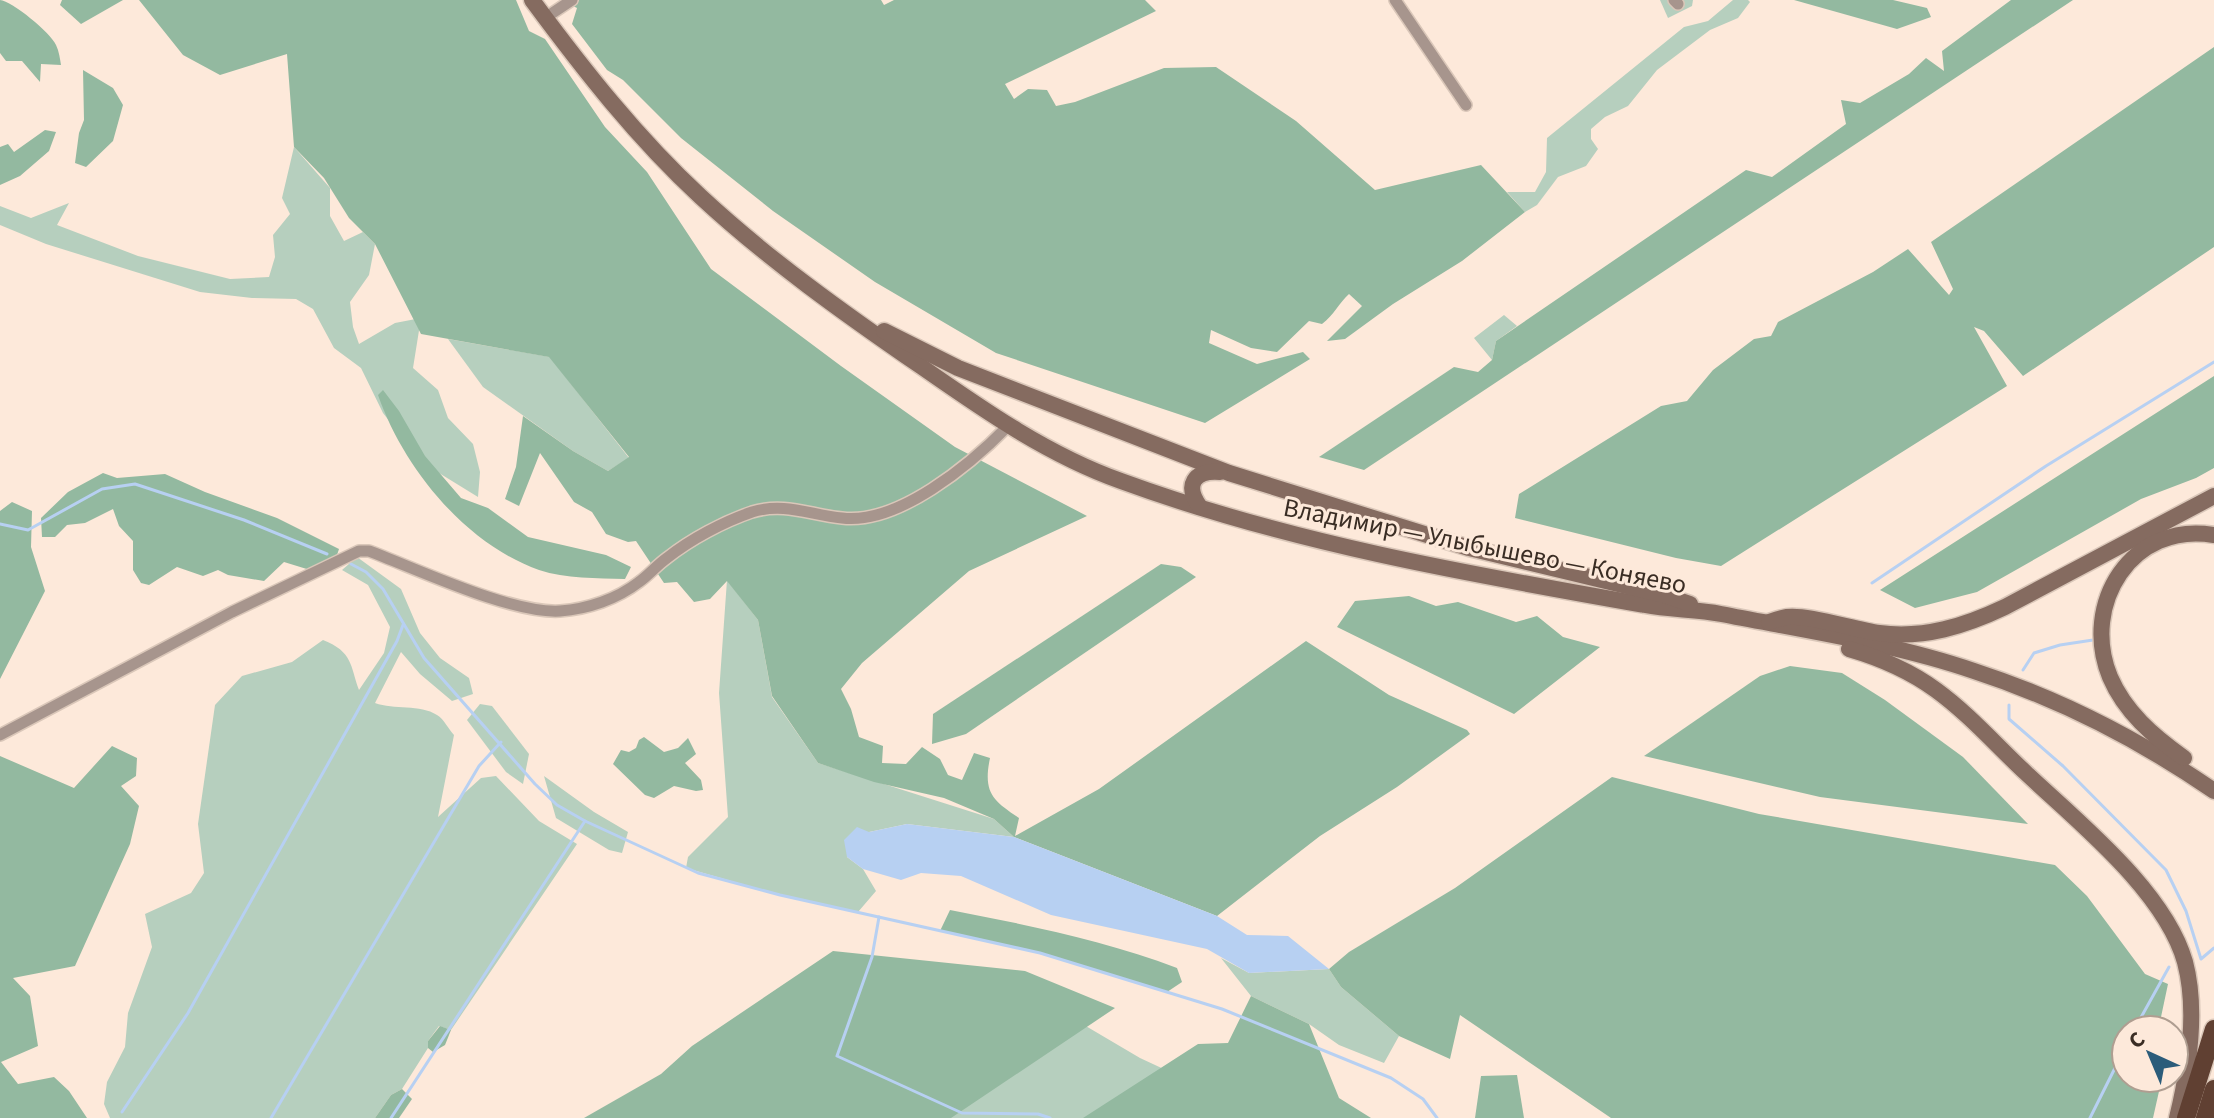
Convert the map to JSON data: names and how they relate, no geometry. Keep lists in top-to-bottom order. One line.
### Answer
{"streets":{"main road":["Владимир — Улыбышево — Коняево"]},"north":"top left"}
